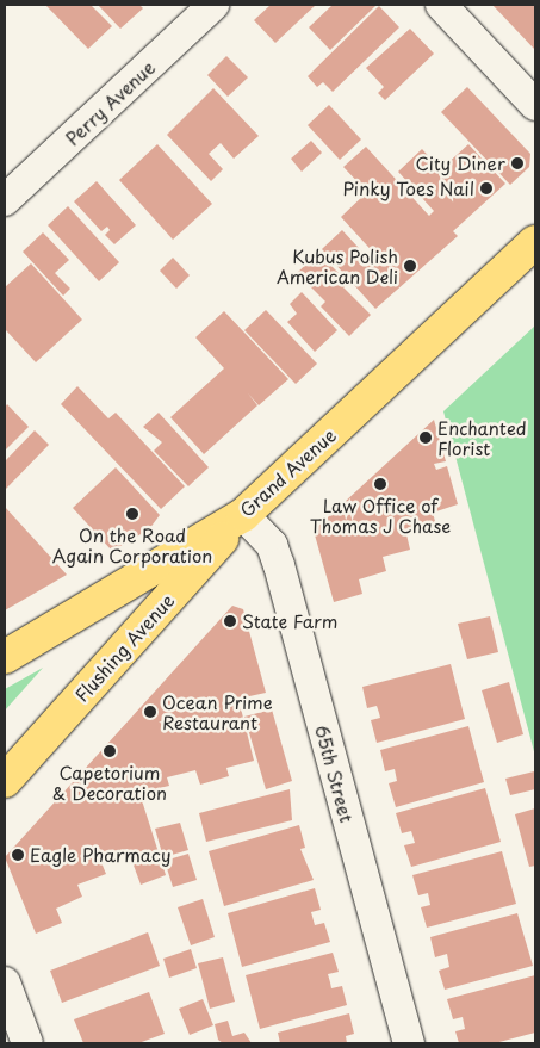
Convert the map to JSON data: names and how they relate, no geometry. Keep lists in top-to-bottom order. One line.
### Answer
{"streets":{"main road":["Grand Avenue","Flushing Avenue"],"street":["Perry Avenue","65th Street"]},"crossings":[["Grand Avenue","Flushing Avenue"],["Grand Avenue","65th Street"],["Flushing Avenue","65th Street"]],"places":["City Diner","Pinky Toes Nail","Kubus Polish American Deli","Enchanted Florist","Law Office of Thomas J Chase","On the Road Again Corporation","State Farm","Ocean Prime Restaurant","Capetorium & Decoration","Eagle Pharmacy"]}
